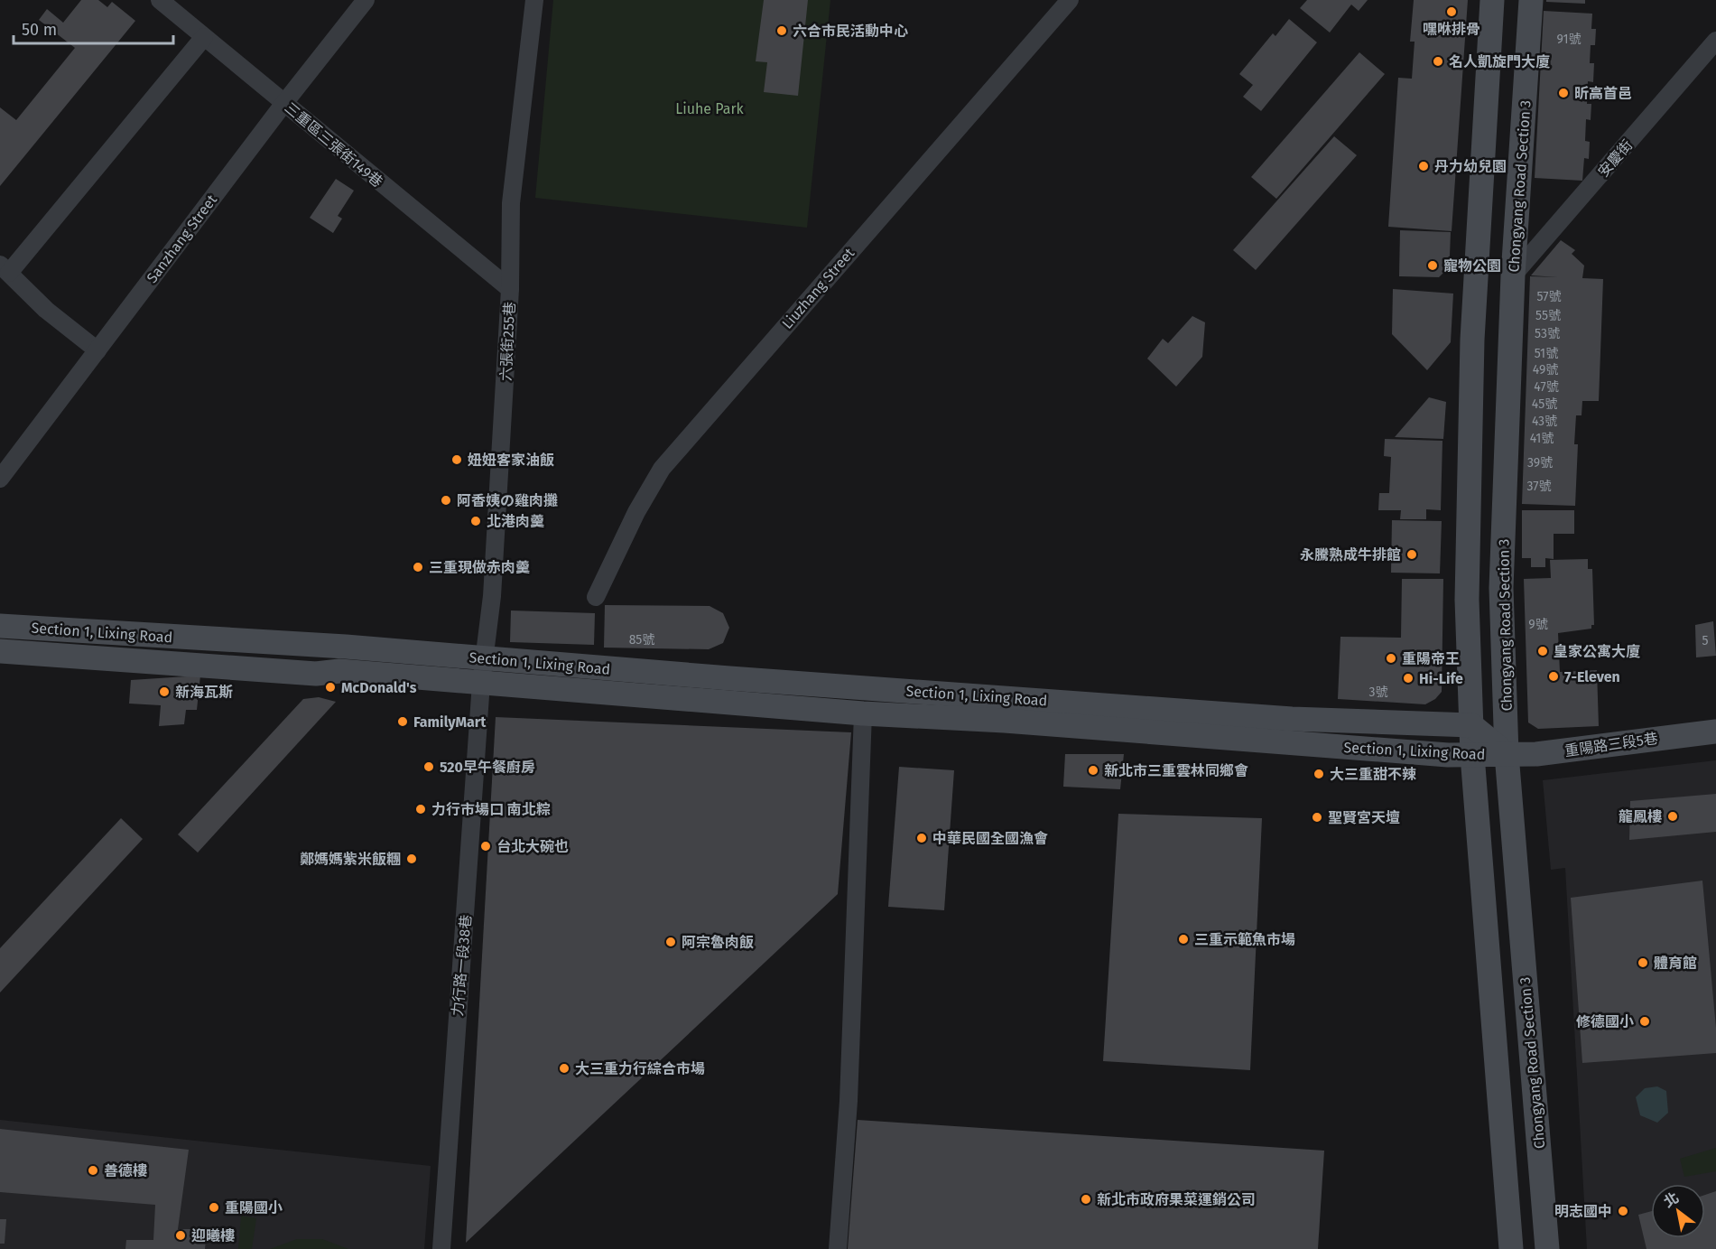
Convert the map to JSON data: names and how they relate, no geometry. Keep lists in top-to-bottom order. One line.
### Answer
{"streets":{"street":["三重區三張街149巷","安慶街","Chongyang Road Section 3","Sanzhang Street","Liuzhang Street","六張街255巷","Section 1, Lixing Road","重陽路三段5巷","力行路一段38巷"]},"crossings":[["三重區三張街149巷","Sanzhang Street"],["三重區三張街149巷","六張街255巷"],["安慶街","Chongyang Road Section 3"],["Chongyang Road Section 3","Section 1, Lixing Road"],["Chongyang Road Section 3","重陽路三段5巷"],["六張街255巷","Section 1, Lixing Road"],["六張街255巷","力行路一段38巷"],["Section 1, Lixing Road","重陽路三段5巷"],["Section 1, Lixing Road","力行路一段38巷"]],"parks":["Liuhe Park"],"places":["嘿咻排骨","六合市民活動中心","名人凱旋門大廈","昕高首邑","丹力幼兒園","寵物公園","妞妞客家油飯","阿香姨の雞肉攤","北港肉羹","永騰熟成牛排館","三重現做赤肉羹","皇家公寓大廈","重陽帝王","7-Eleven","Hi-Life","McDonald's","新海瓦斯","FamilyMart","520早午餐廚房","新北市三重雲林同鄉會","大三重甜不辣","力行市場口 南北粽","龍鳳樓","聖賢宮天壇","中華民國全國漁會","台北大碗也","鄭媽媽紫米飯糰","三重示範魚市場","阿宗魯肉飯","體育館","修德國小","大三重力行綜合市場","善德樓","新北市政府果菜運銷公司","重陽國小","明志國中","迎曦樓"],"house_numbers":["91號","57號","55號","53號","51號","49號","47號","45號","43號","41號","39號","37號","9號","85號","5","3號"],"scale_bar":"50 m","north":"top left"}
